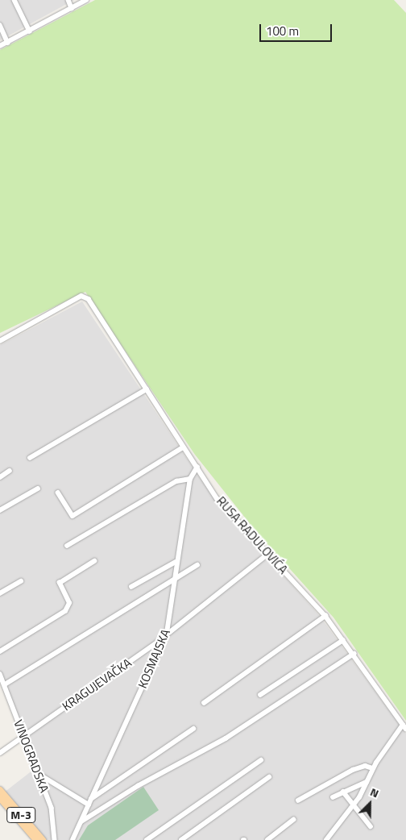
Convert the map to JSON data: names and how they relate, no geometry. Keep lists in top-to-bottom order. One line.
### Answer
{"streets":{"main road":["M-3"],"street":["RUSA RADULOVIĆA","KOSMAJSKA","KRAGUJEVAČKA","VINOGRADSKA"]},"crossings":[["RUSA RADULOVIĆA","KOSMAJSKA"],["RUSA RADULOVIĆA","KRAGUJEVAČKA"],["KOSMAJSKA","KRAGUJEVAČKA"],["KRAGUJEVAČKA","VINOGRADSKA"]],"scale_bar":"100 m","north":"top right"}
